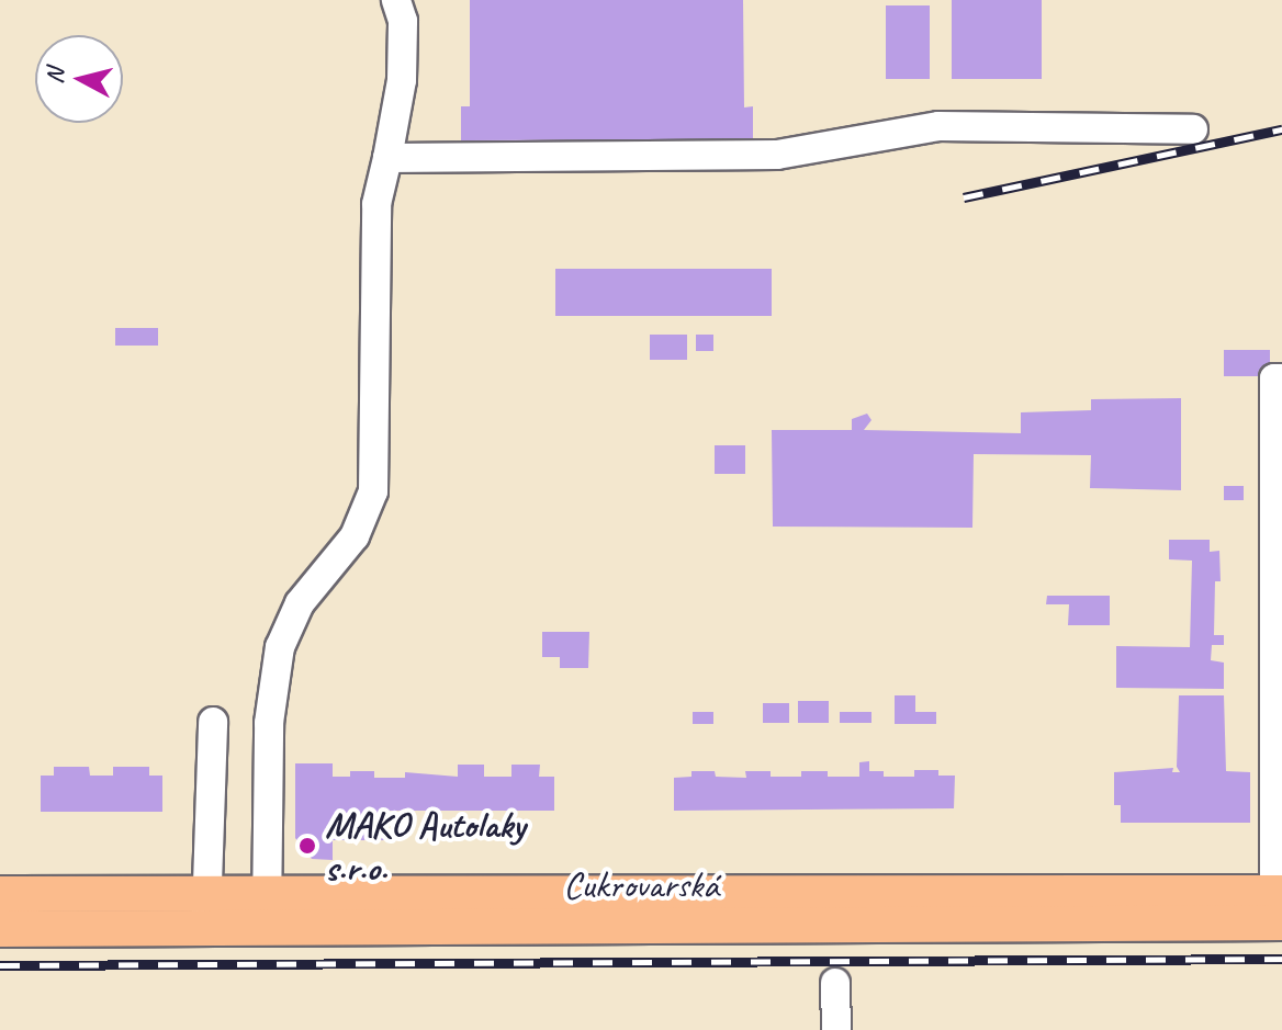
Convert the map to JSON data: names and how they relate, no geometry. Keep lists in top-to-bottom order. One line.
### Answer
{"streets":{"main road":["Cukrovarská"]},"places":["MAKO Autolaky s.r.o."],"north":"left"}
